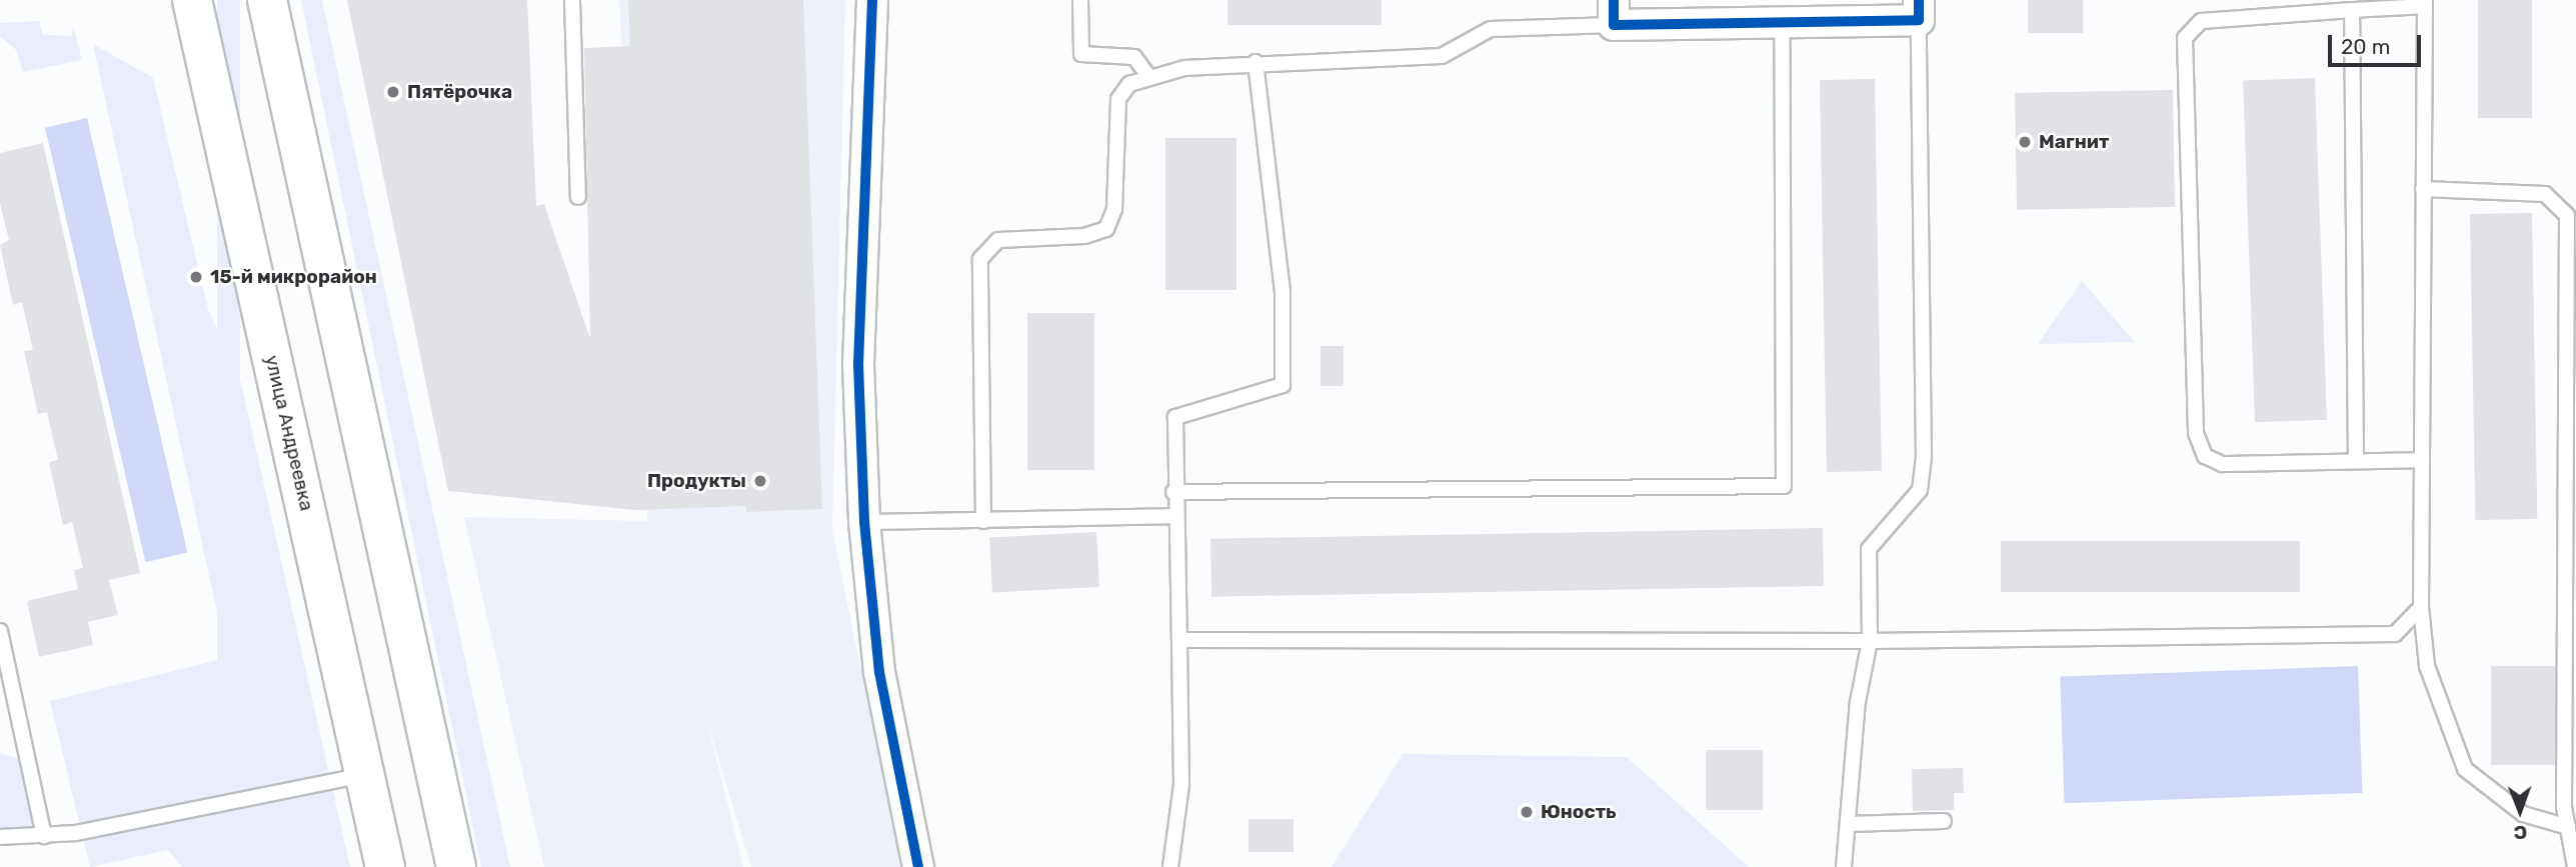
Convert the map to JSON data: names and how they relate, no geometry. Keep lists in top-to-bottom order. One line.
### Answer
{"streets":{"main road":["улица Андреевка"]},"places":["Пятёрочка","Магнит","15-й микрорайон","Продукты","Юность"],"scale_bar":"20 m","north":"bottom"}
